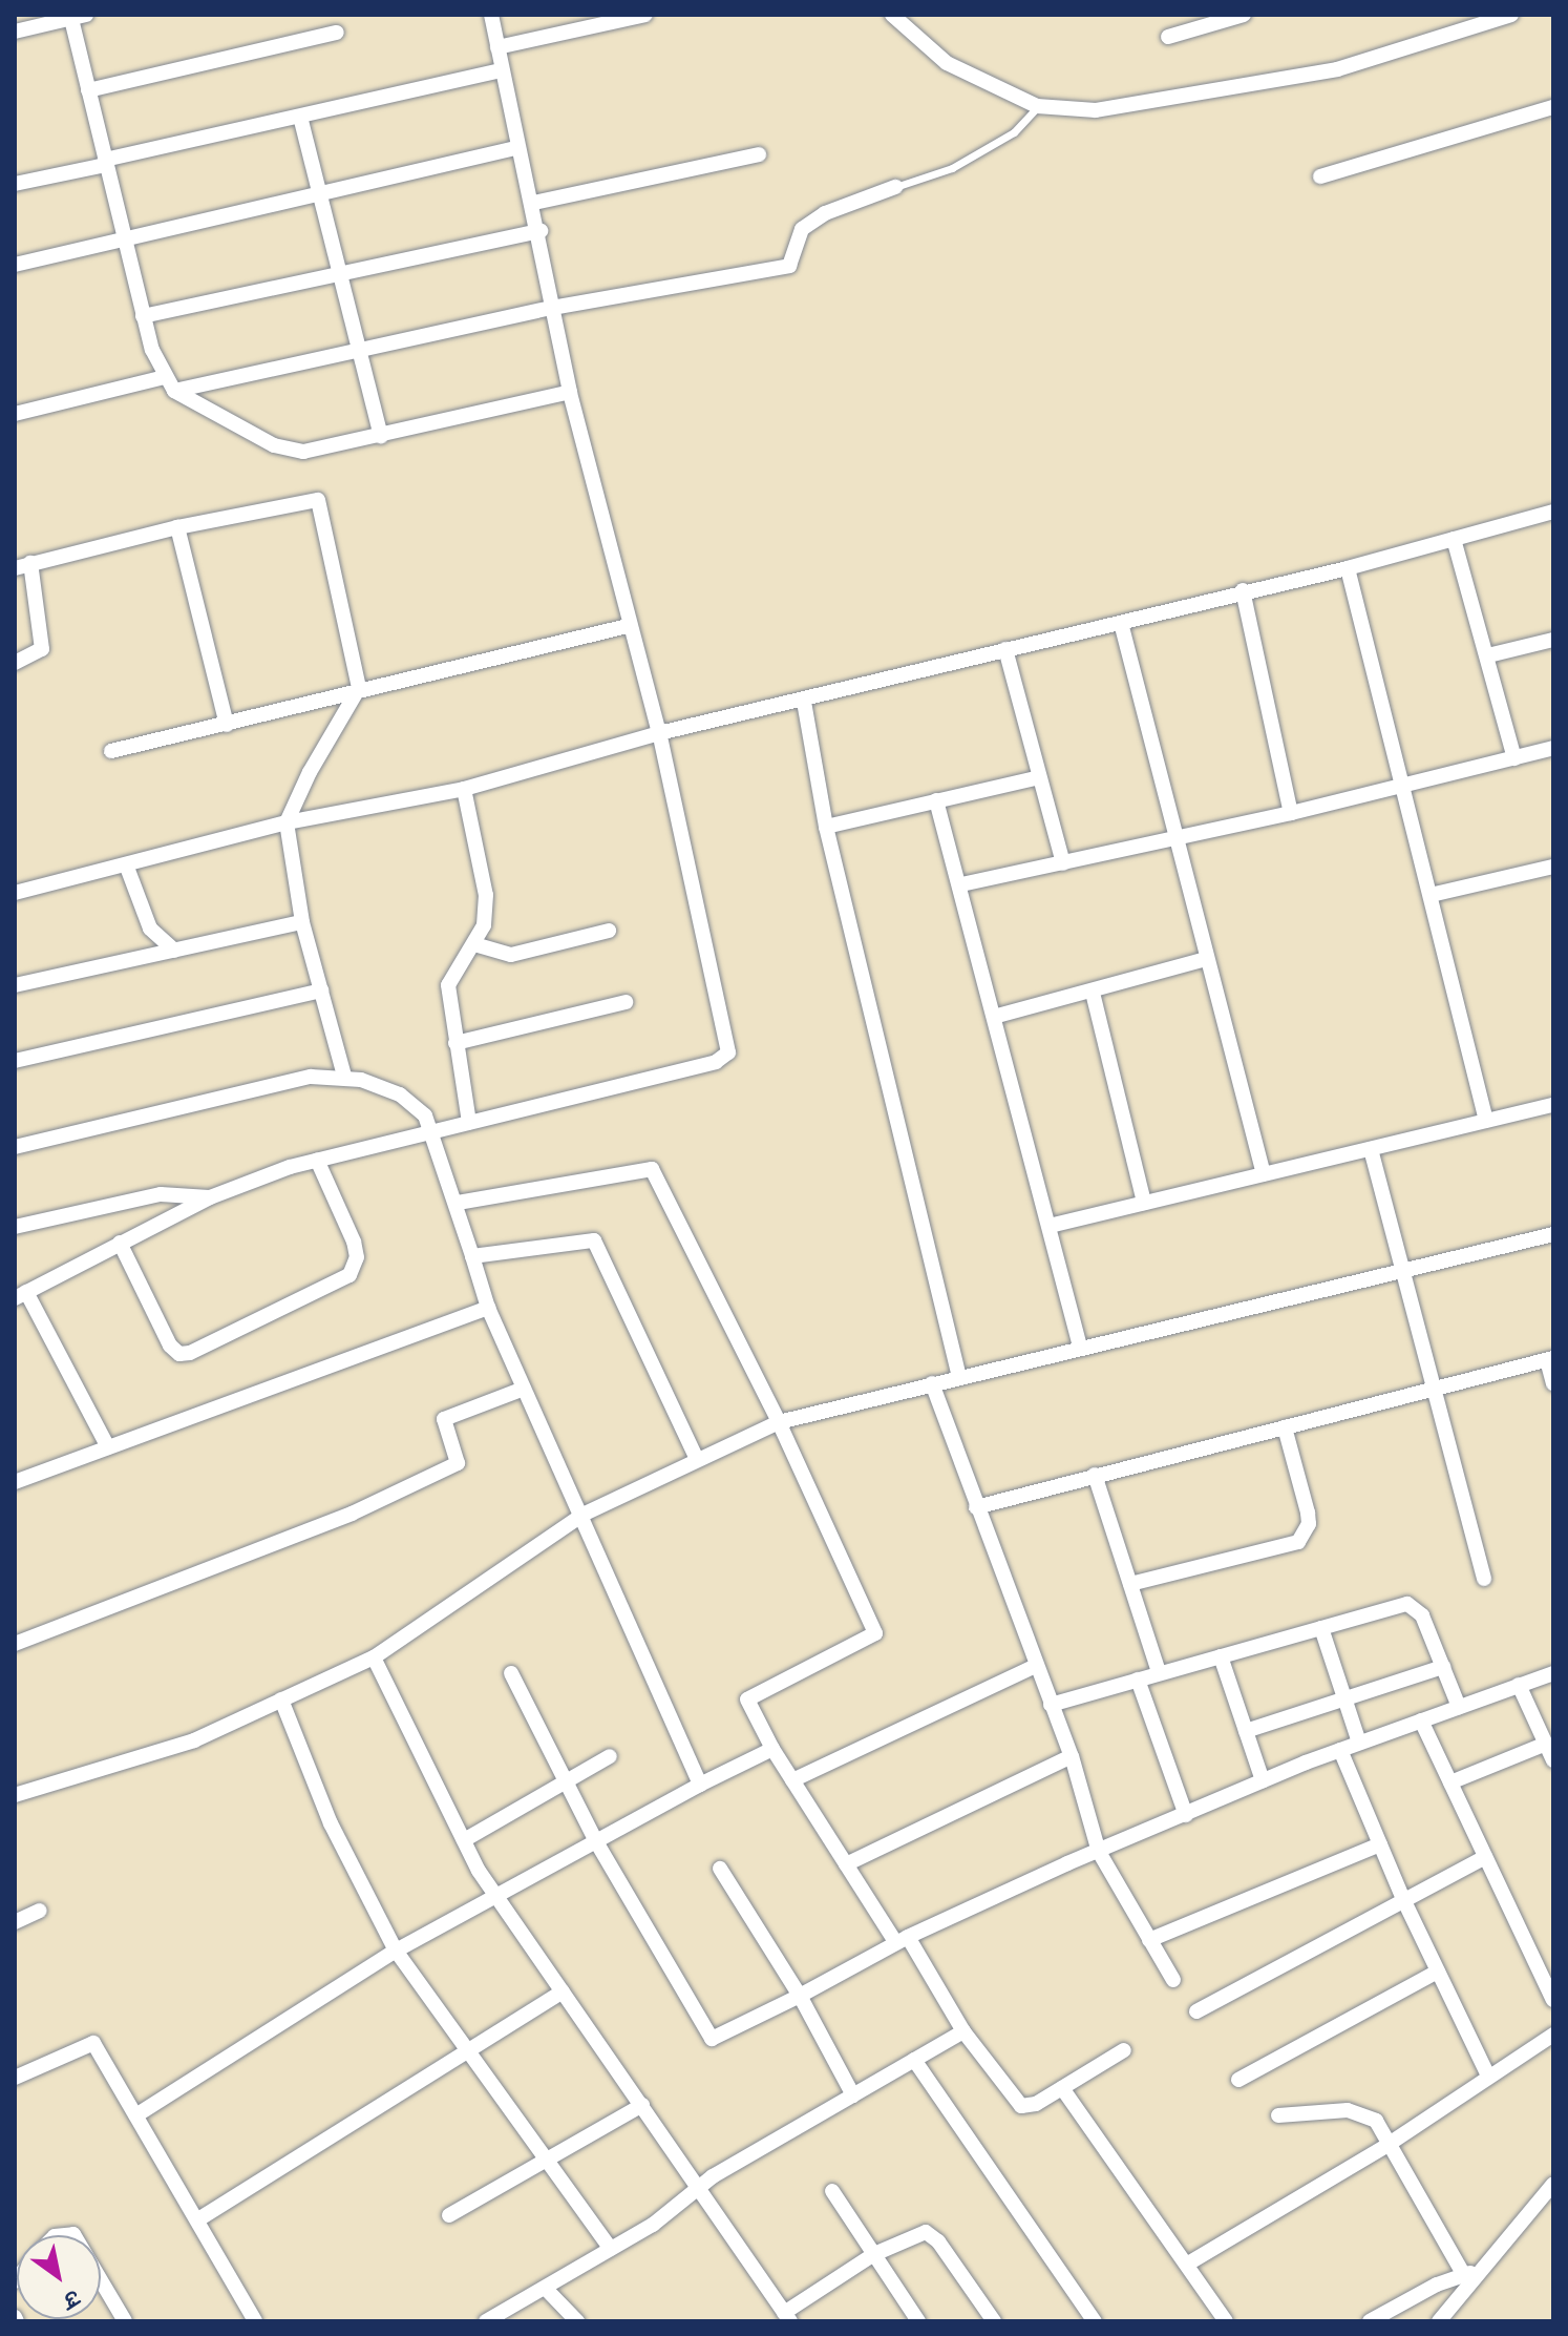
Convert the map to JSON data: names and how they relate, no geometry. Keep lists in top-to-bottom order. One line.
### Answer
{"north":"bottom right"}
